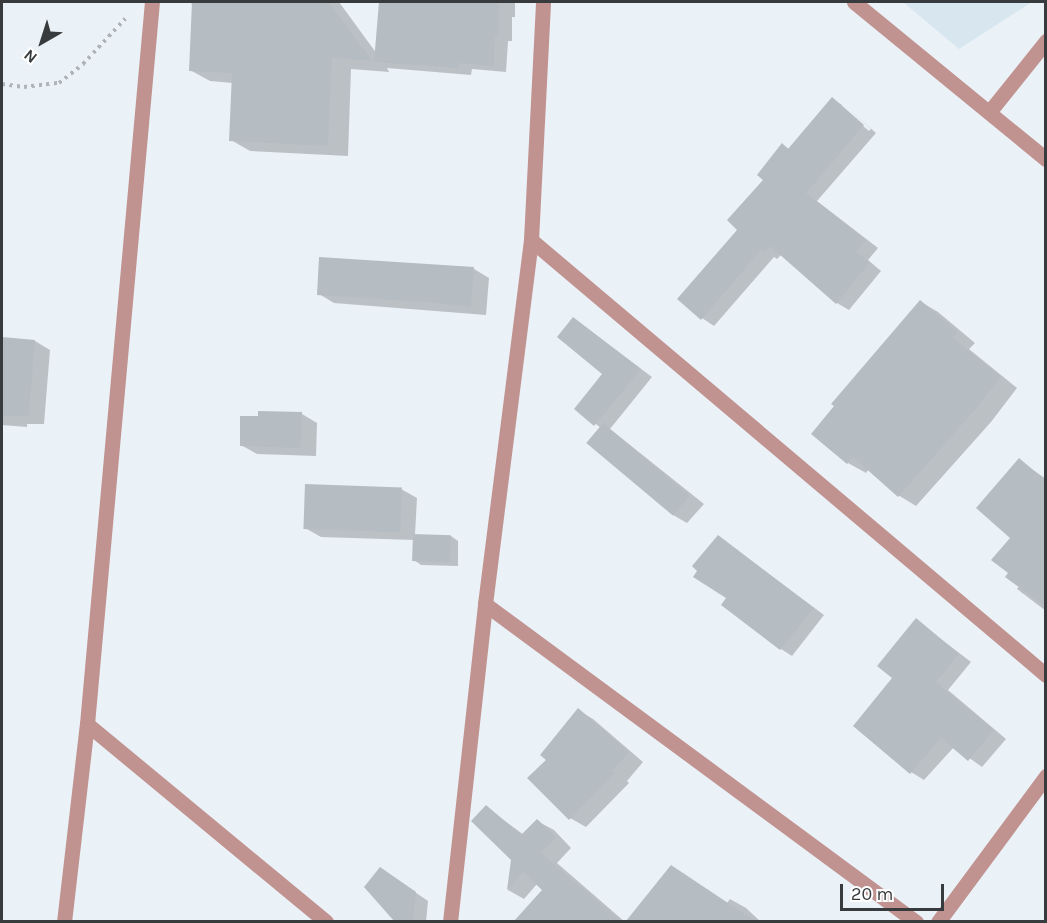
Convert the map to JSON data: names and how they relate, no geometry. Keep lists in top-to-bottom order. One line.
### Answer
{"scale_bar":"20 m","north":"bottom left"}
